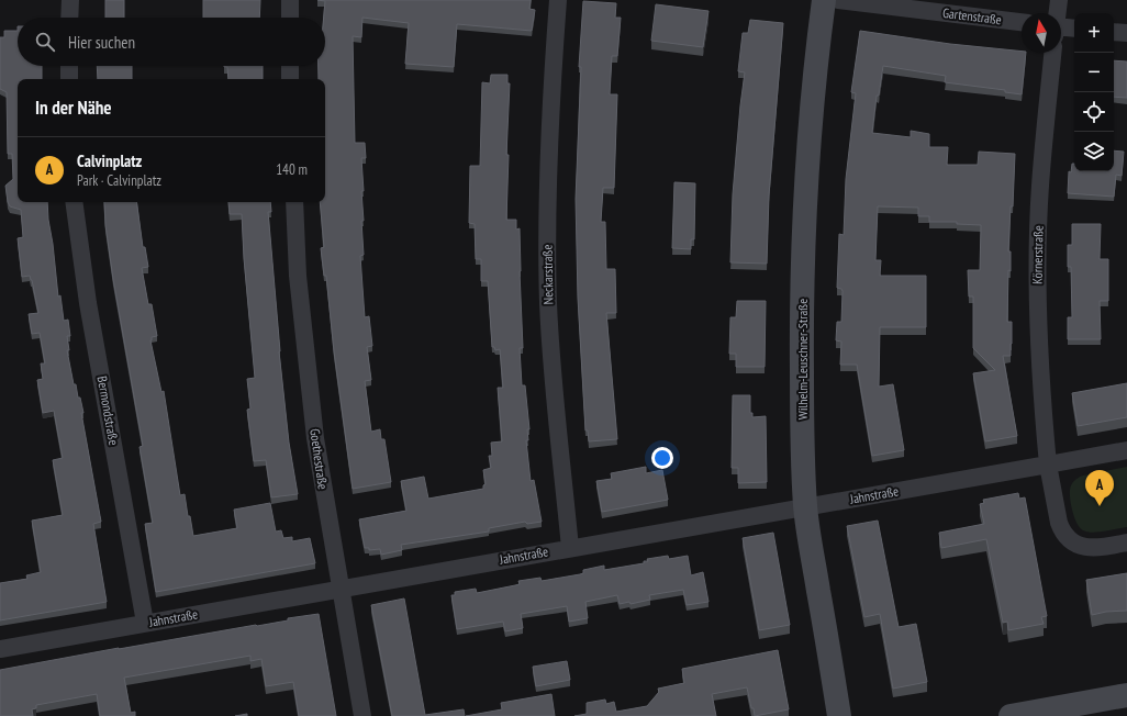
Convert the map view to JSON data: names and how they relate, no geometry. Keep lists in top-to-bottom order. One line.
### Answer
{"streets":{"street":["Gartenstraße","Körnerstraße","Neckarstraße","Wilhelm-Leuschner-Straße","Bermondstraße","Goethestraße","Jahnstraße"]},"crossings":[["Körnerstraße","Jahnstraße"],["Neckarstraße","Jahnstraße"],["Wilhelm-Leuschner-Straße","Jahnstraße"],["Bermondstraße","Jahnstraße"],["Goethestraße","Jahnstraße"]],"north":"top","page":{"map_buttons":["+","−"],"search":"Hier suchen","heading":"In der Nähe","list":[{"mark":"A","name":"Calvinplatz","note":"Park · Calvinplatz","value":"140 m"}],"pins":"A"}}
